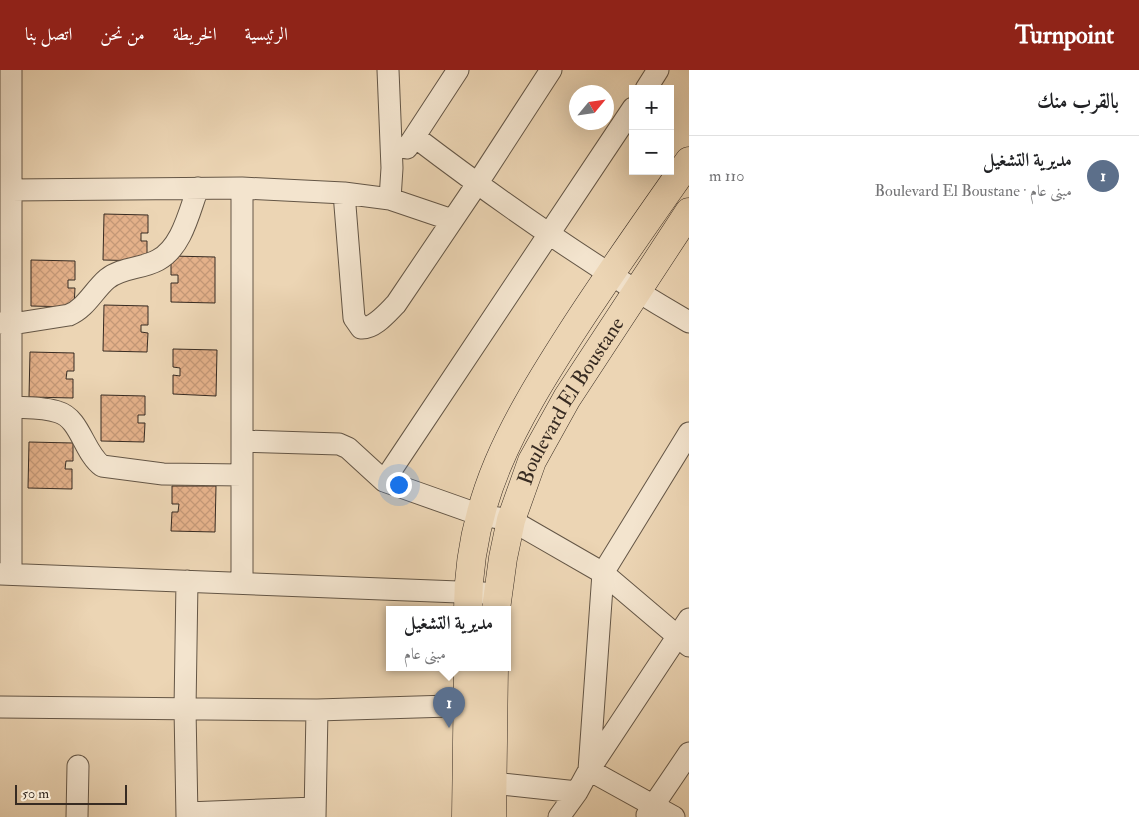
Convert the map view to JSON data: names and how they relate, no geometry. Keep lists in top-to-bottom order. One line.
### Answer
{"streets":{"main road":["Boulevard El Boustane"]},"scale_bar":"50 m","north":"top right","page":{"header":"Turnpoint","nav":["الرئيسية","الخريطة","من نحن","اتصل بنا"],"heading":"بالقرب منك","map_buttons":["+","−"],"list":[{"mark":"1","name":"مديرية التشغيل","note":"مبنى عام · Boulevard El Boustane","value":"110 m"}],"popup":["مديرية التشغيل","مبنى عام"],"pins":"1","scale":"50 m"}}
